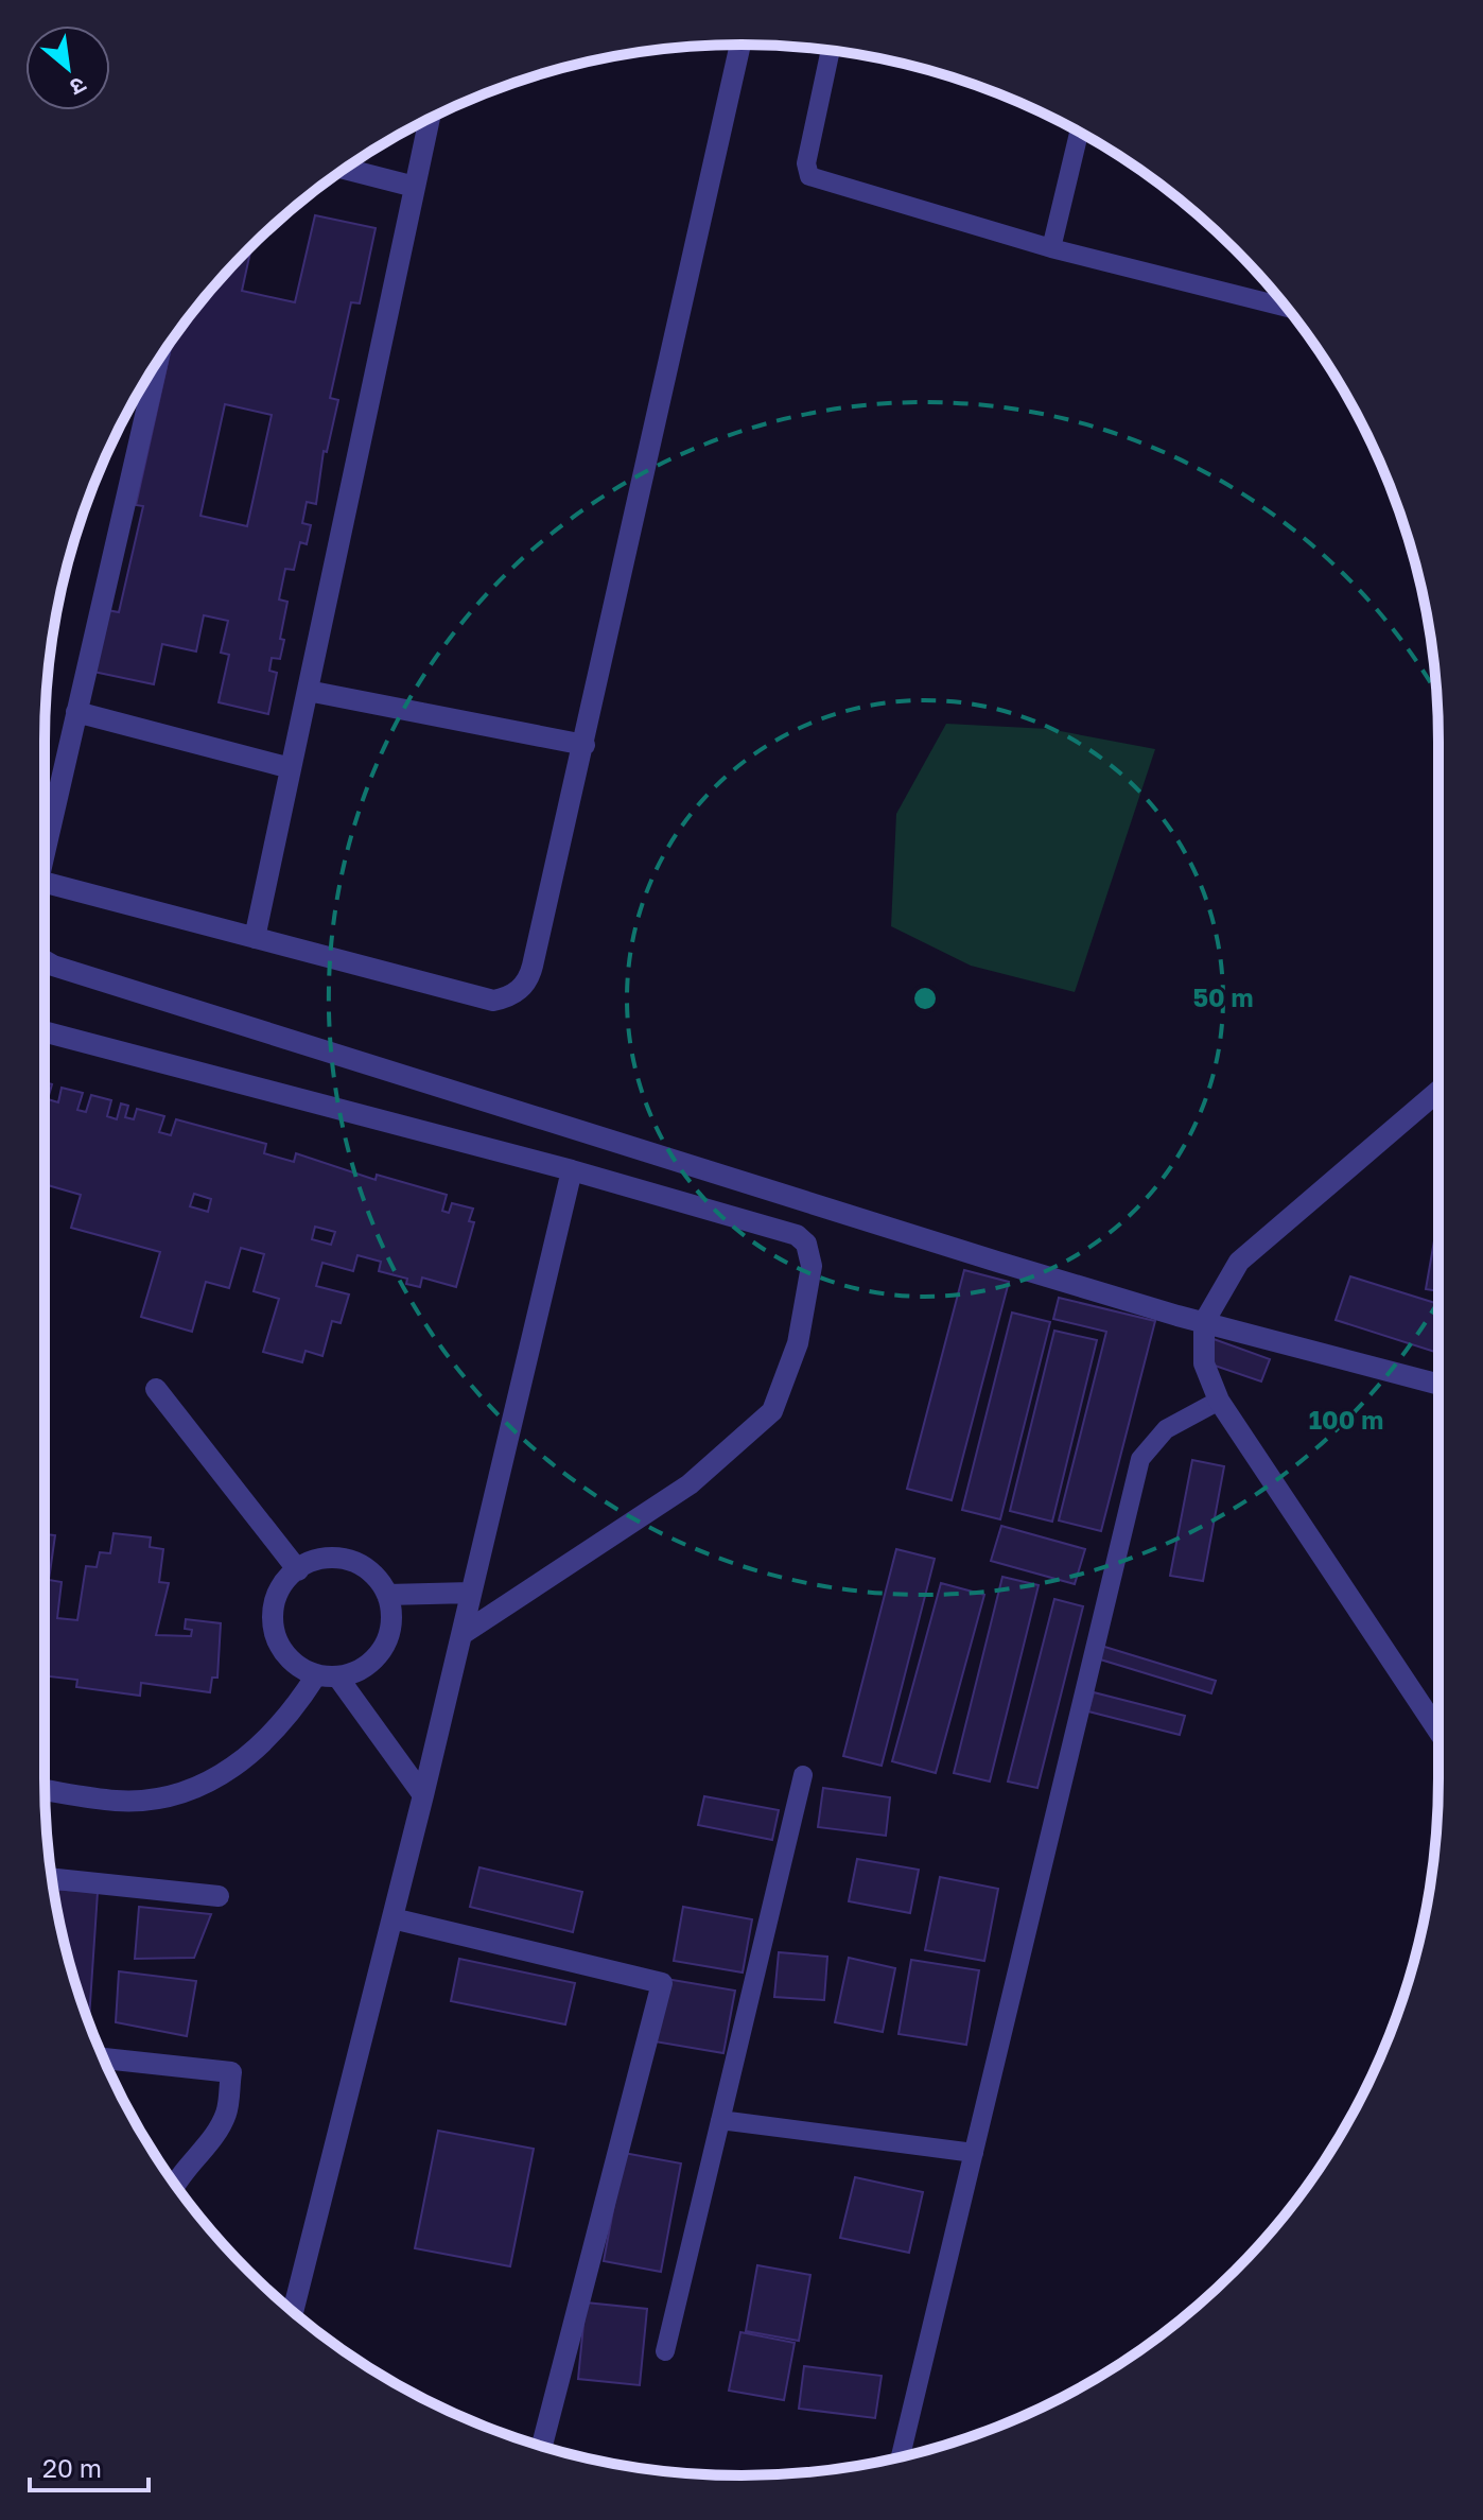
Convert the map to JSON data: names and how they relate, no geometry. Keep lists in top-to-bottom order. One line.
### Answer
{"scale_bar":"20 m","north":"bottom right","rings":["50 m","100 m"]}
